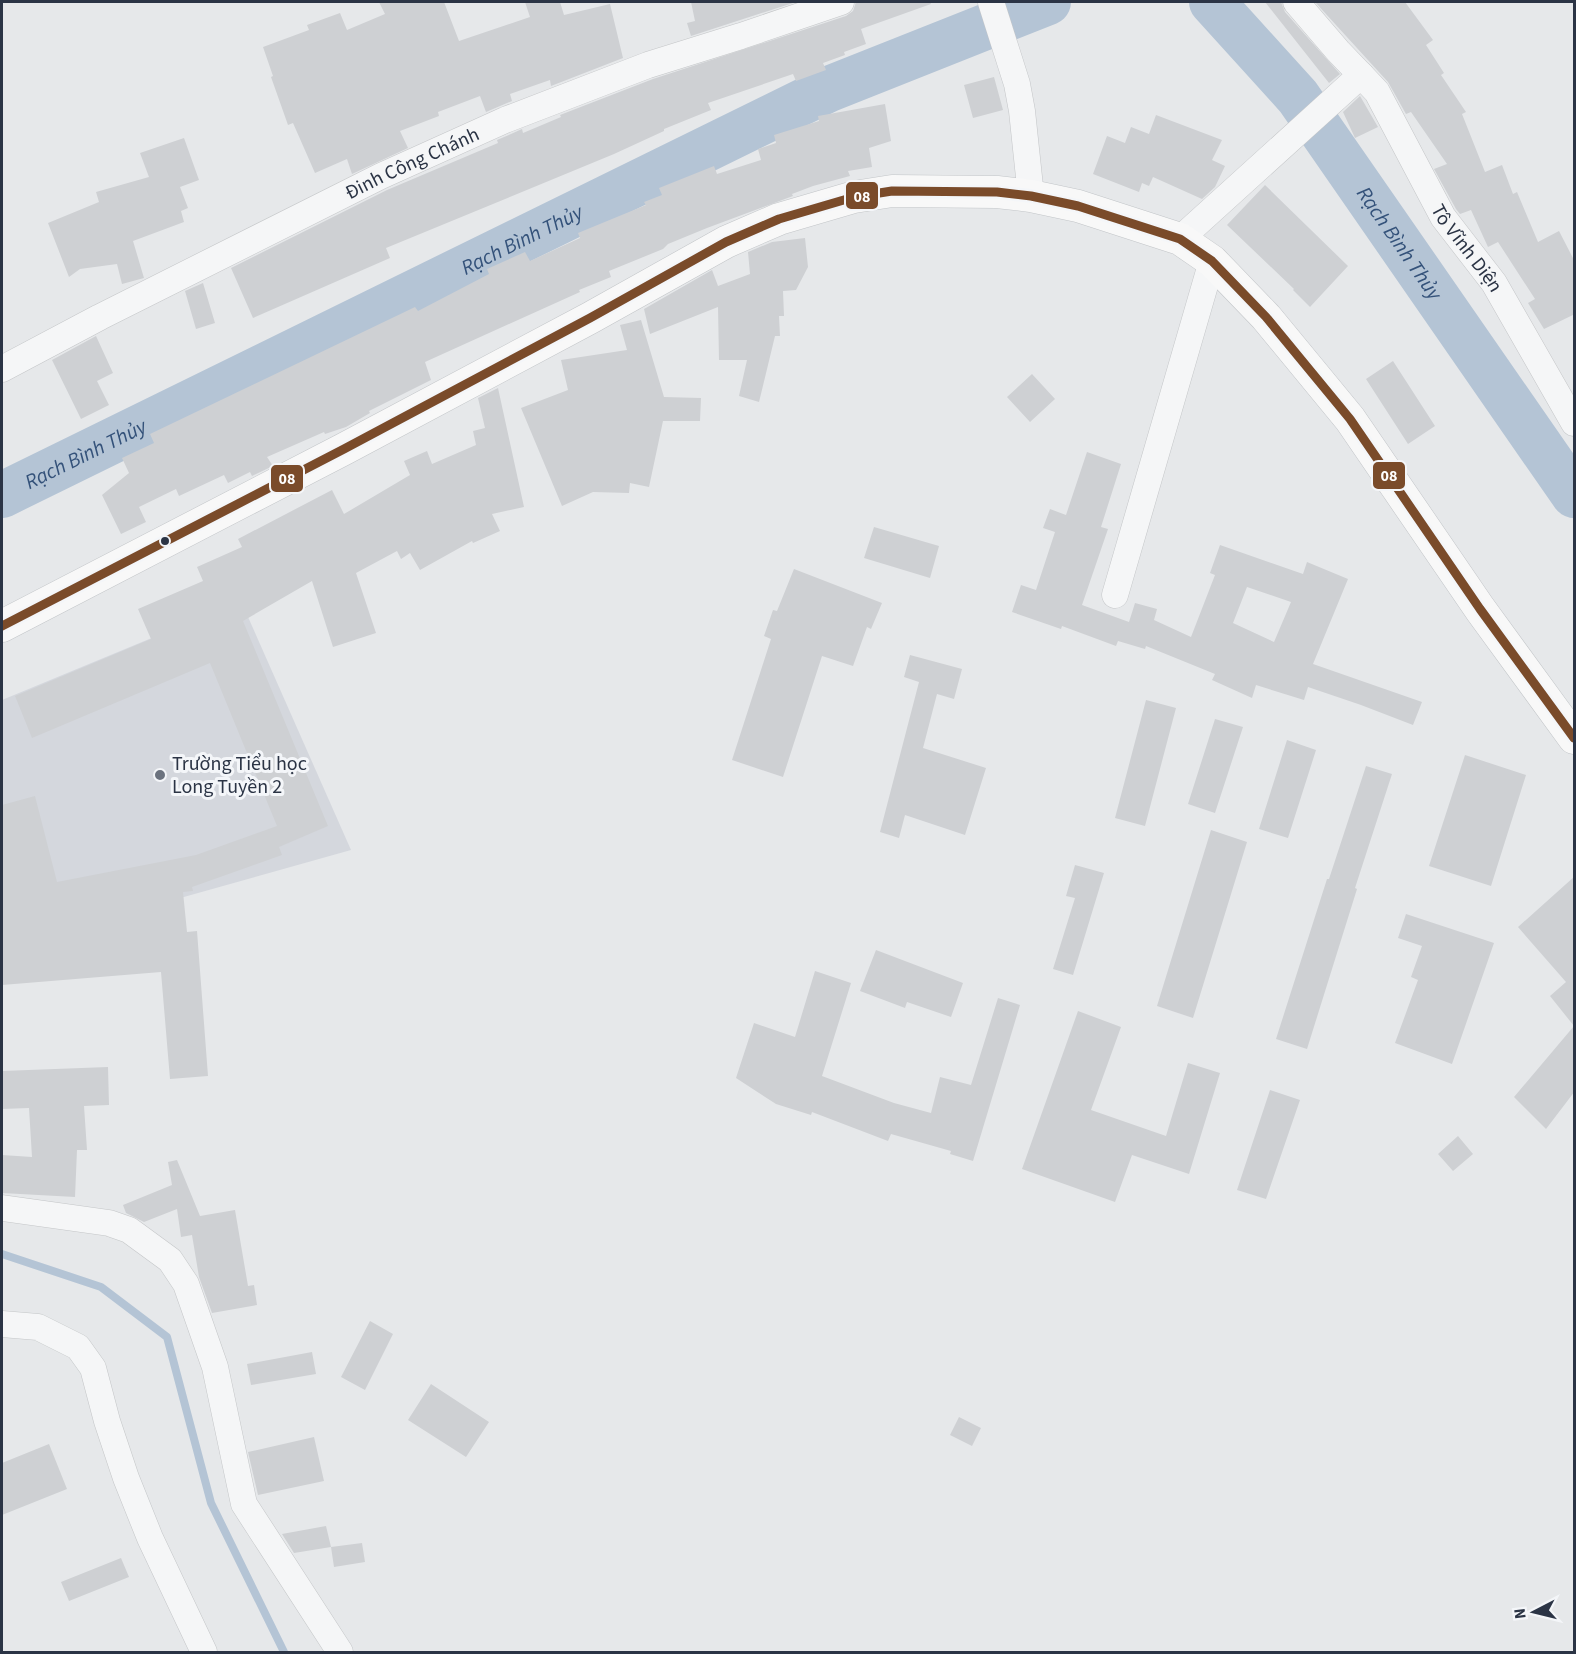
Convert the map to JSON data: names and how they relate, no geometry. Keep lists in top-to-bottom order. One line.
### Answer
{"streets":{"street":["Đinh Công Chánh","Tô Vĩnh Diện"]},"water":["Rạch Bình Thủy"],"places":["Trường Tiểu học Long Tuyền 2"],"lines":["transit line 08"],"north":"left"}
